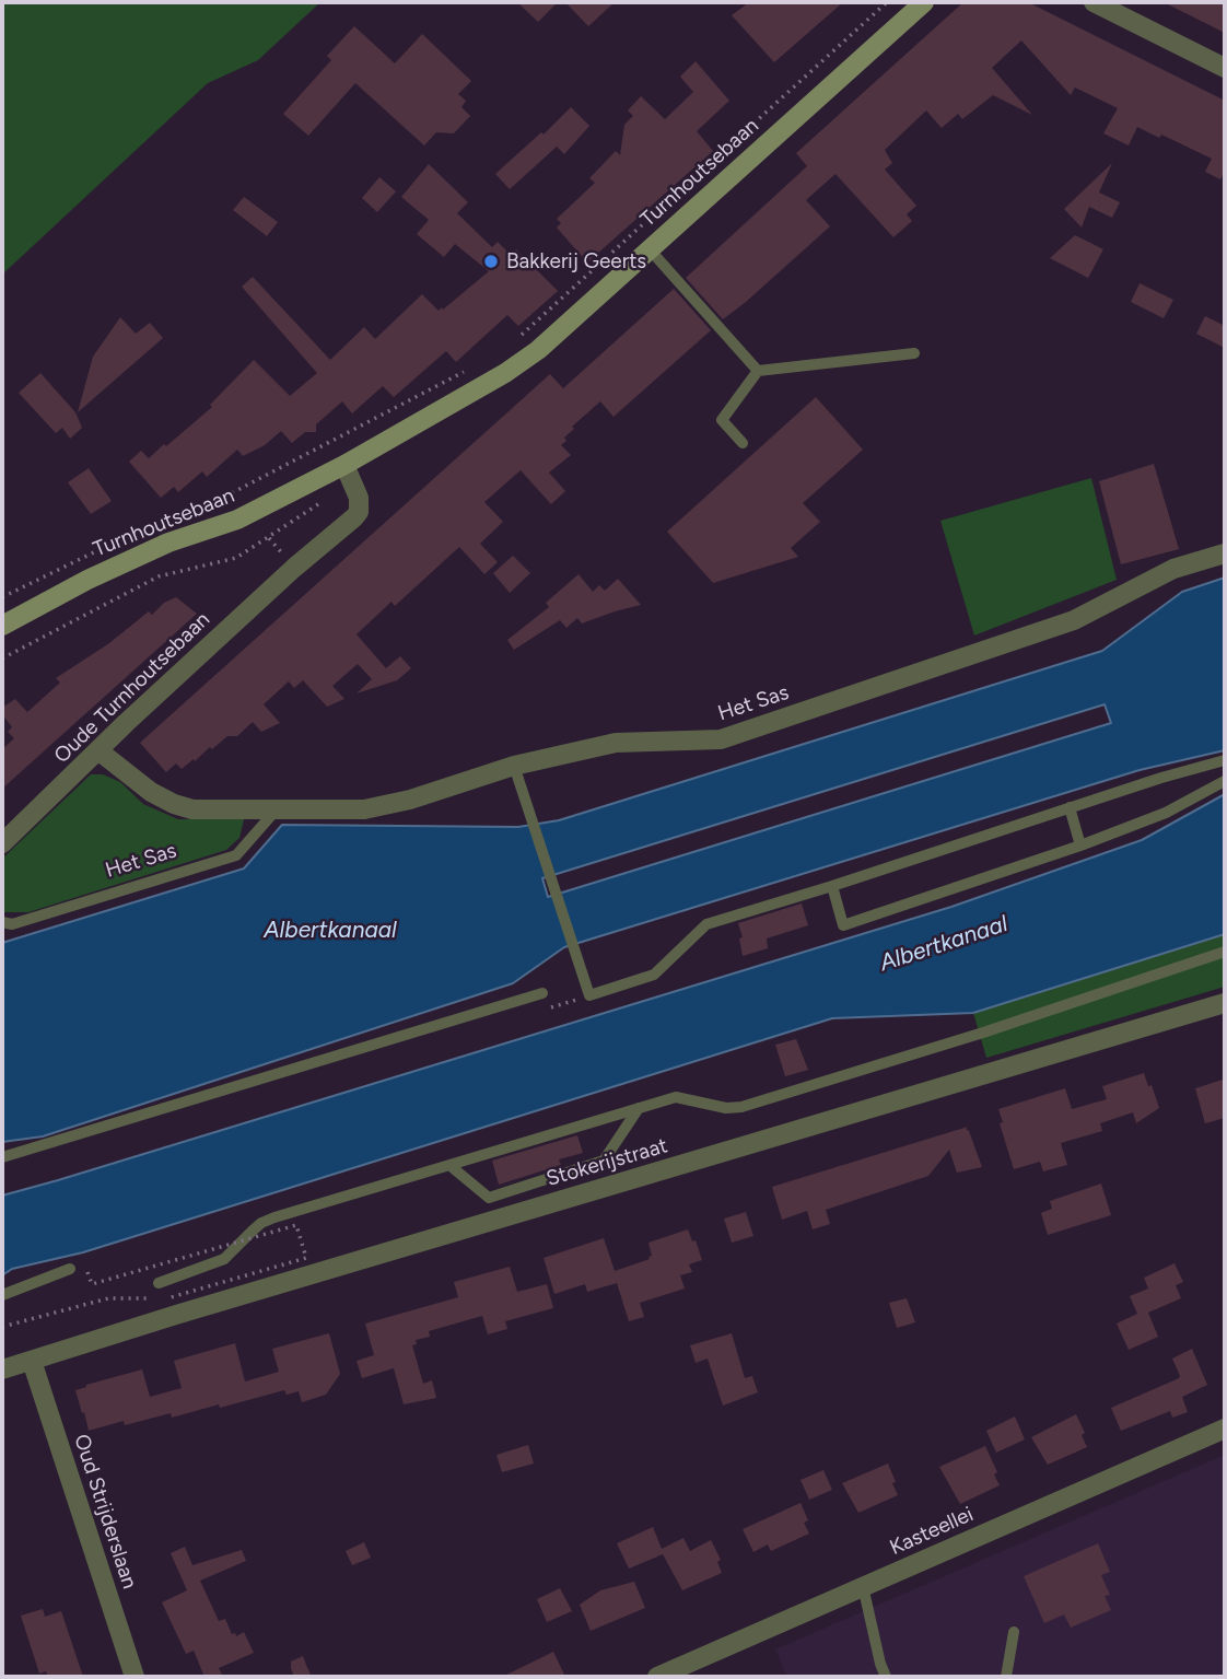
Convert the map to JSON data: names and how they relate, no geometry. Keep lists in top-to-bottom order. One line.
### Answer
{"streets":{"main road":["Turnhoutsebaan"],"street":["Oude Turnhoutsebaan","Het Sas","Stokerijstraat","Oud Strijderslaan","Kasteellei"]},"crossings":[["Turnhoutsebaan","Oude Turnhoutsebaan"],["Oude Turnhoutsebaan","Het Sas"],["Stokerijstraat","Oud Strijderslaan"]],"water":["Albertkanaal"],"places":["Bakkerij Geerts"]}
